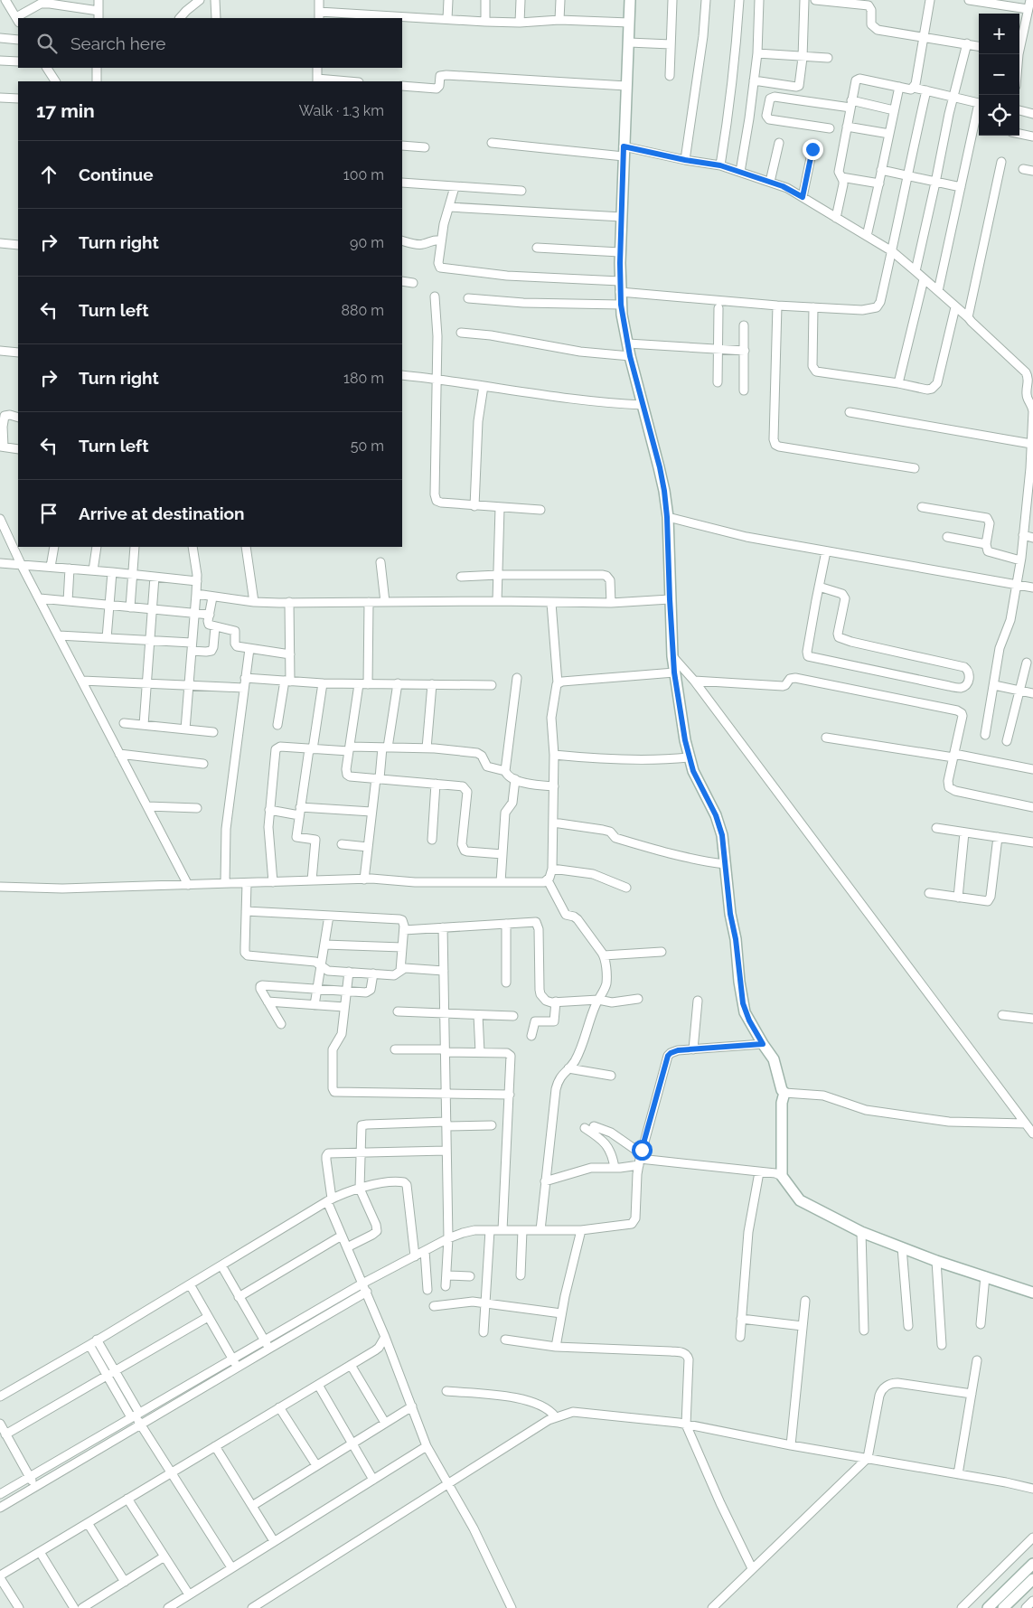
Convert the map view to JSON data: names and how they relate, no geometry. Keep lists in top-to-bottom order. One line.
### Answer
{"page":{"map_buttons":["+","−"],"search":"Search here","heading":["17 min","Walk · 1.3 km"],"list":[["Continue","100 m"],["Turn right","90 m"],["Turn left","880 m"],["Turn right","180 m"],["Turn left","50 m"],"Arrive at destination"]}}
